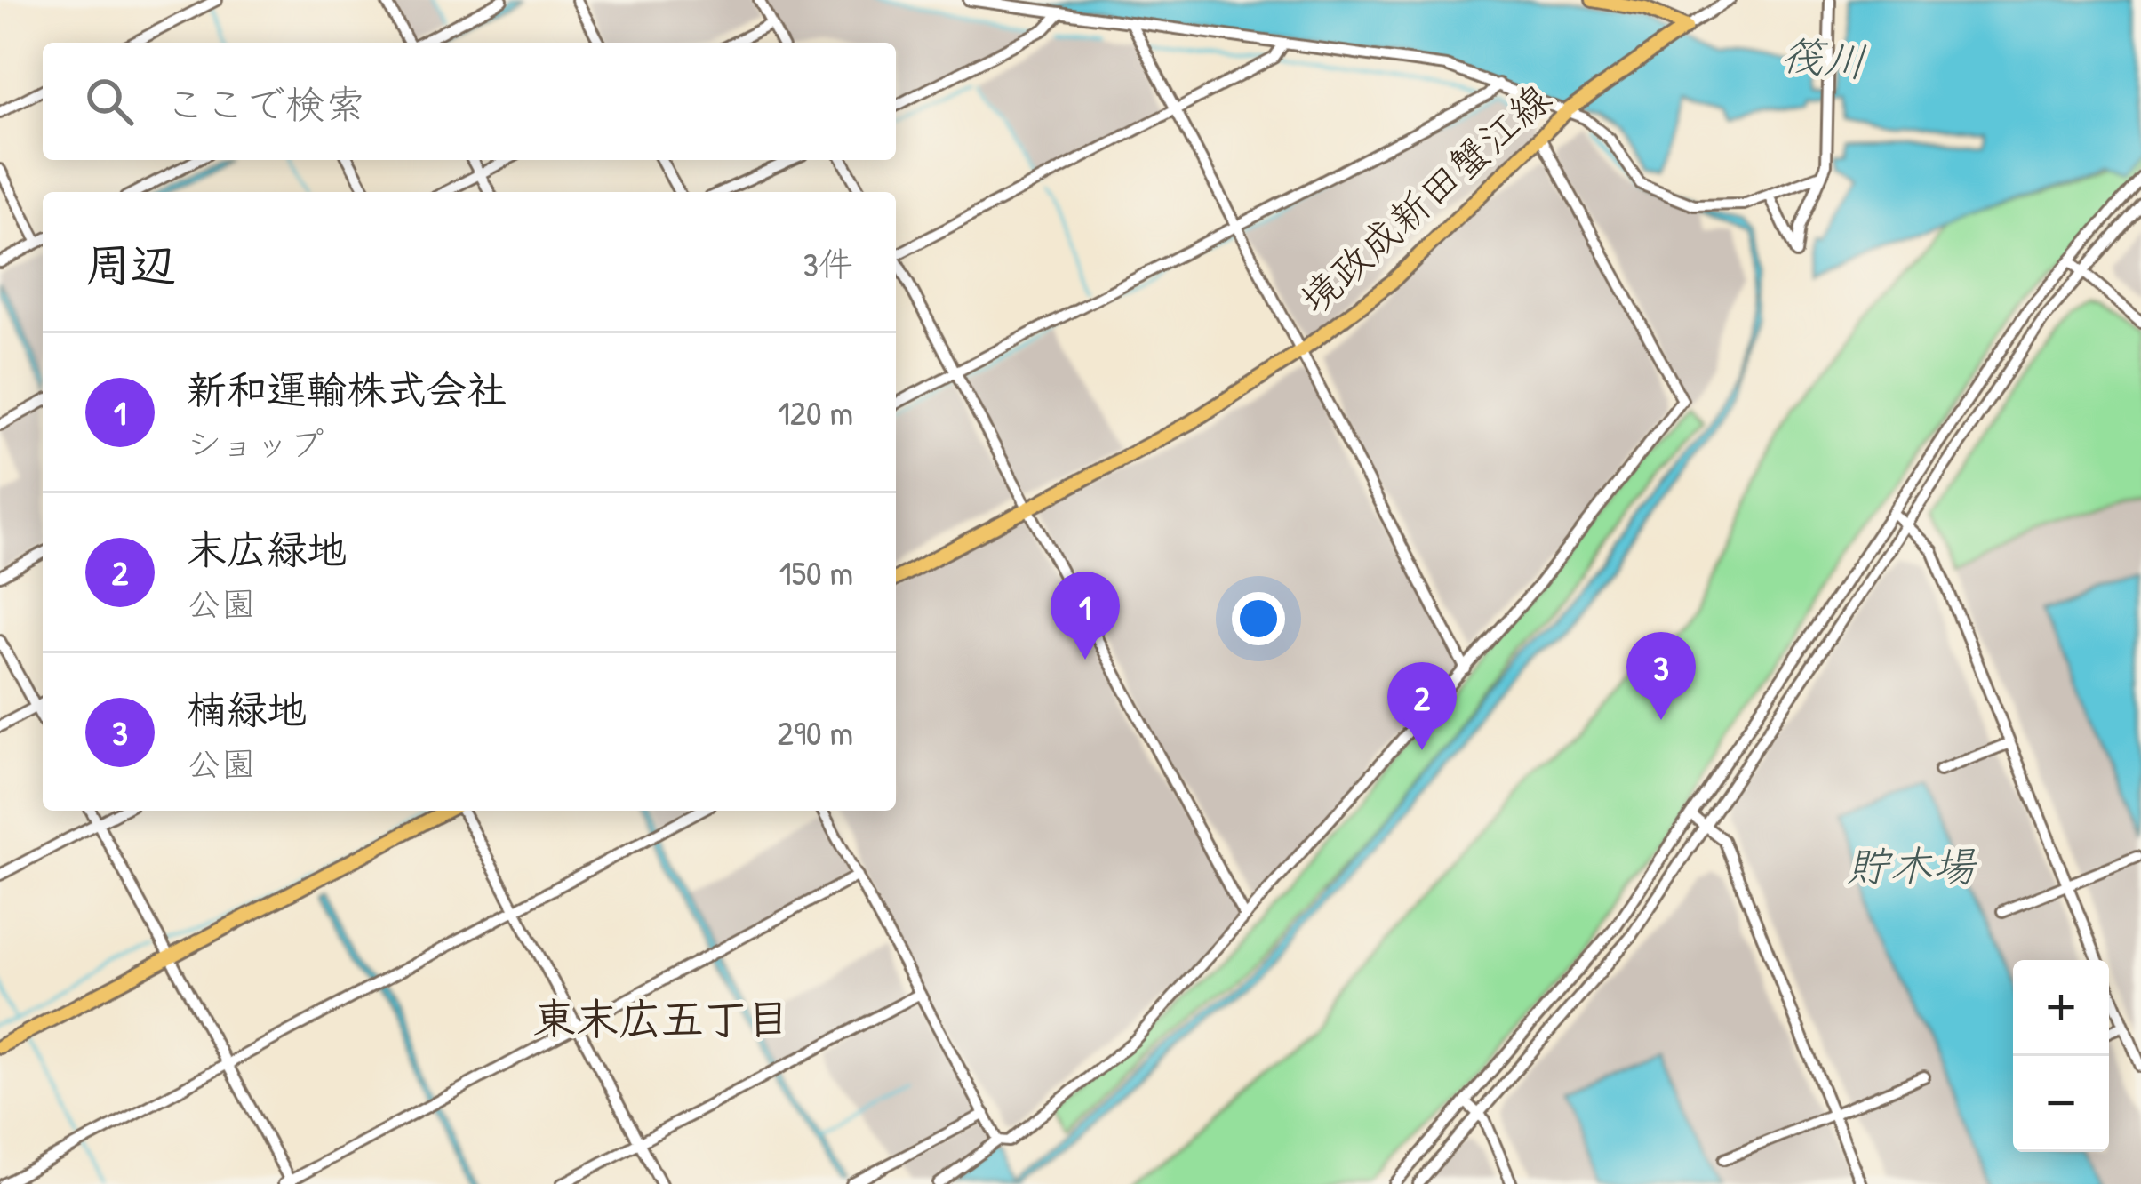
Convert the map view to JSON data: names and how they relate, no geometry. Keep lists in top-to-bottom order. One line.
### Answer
{"streets":{"main road":["境政成新田蟹江線"]},"districts":["東末広五丁目"],"water":["筏川","貯木場"],"page":{"search":"ここで検索","heading":["周辺","3件"],"list":[{"mark":"1","name":"新和運輸株式会社","note":"ショップ","value":"120 m"},{"mark":"2","name":"末広緑地","note":"公園","value":"150 m"},{"mark":"3","name":"楠緑地","note":"公園","value":"290 m"}],"pins":["1","3","2"],"map_buttons":["+","−"]}}
